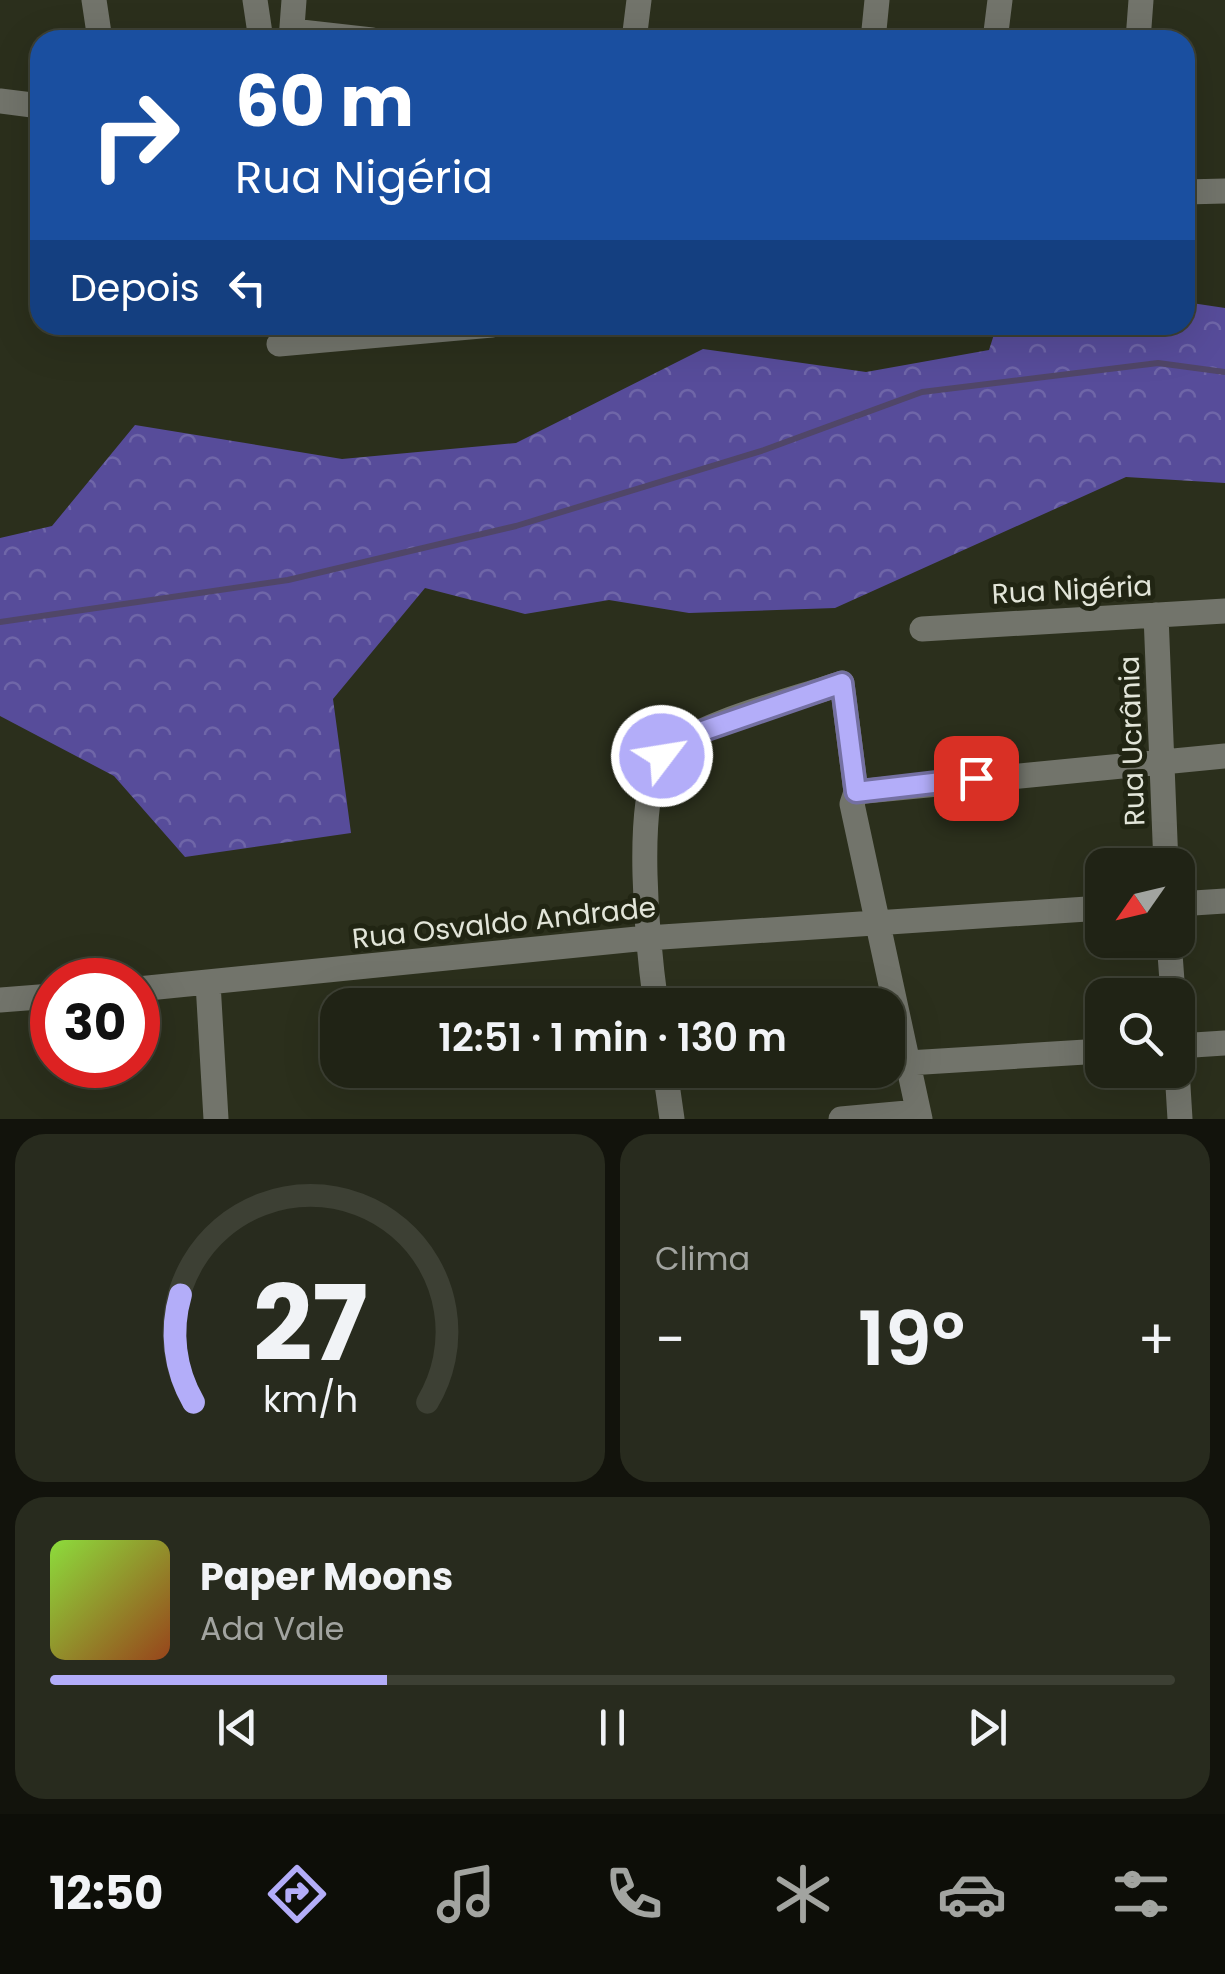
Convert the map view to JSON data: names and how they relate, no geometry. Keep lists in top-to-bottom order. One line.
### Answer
{"streets":{"street":["Rua Nigéria","Rua Ucrânia","Rua Osvaldo Andrade"]},"crossings":[["Rua Nigéria","Rua Ucrânia"]],"north":"bottom left","page":{"turn":["60 m","Rua Nigéria"],"then":"Depois","limit":"30","trip":"12:51 · 1 min · 130 m","tile":"Clima","heat":["−","19°","+"],"song":["Paper Moons","Ada Vale"],"tabs":"12:50","gauge":["27","km/h"]}}
